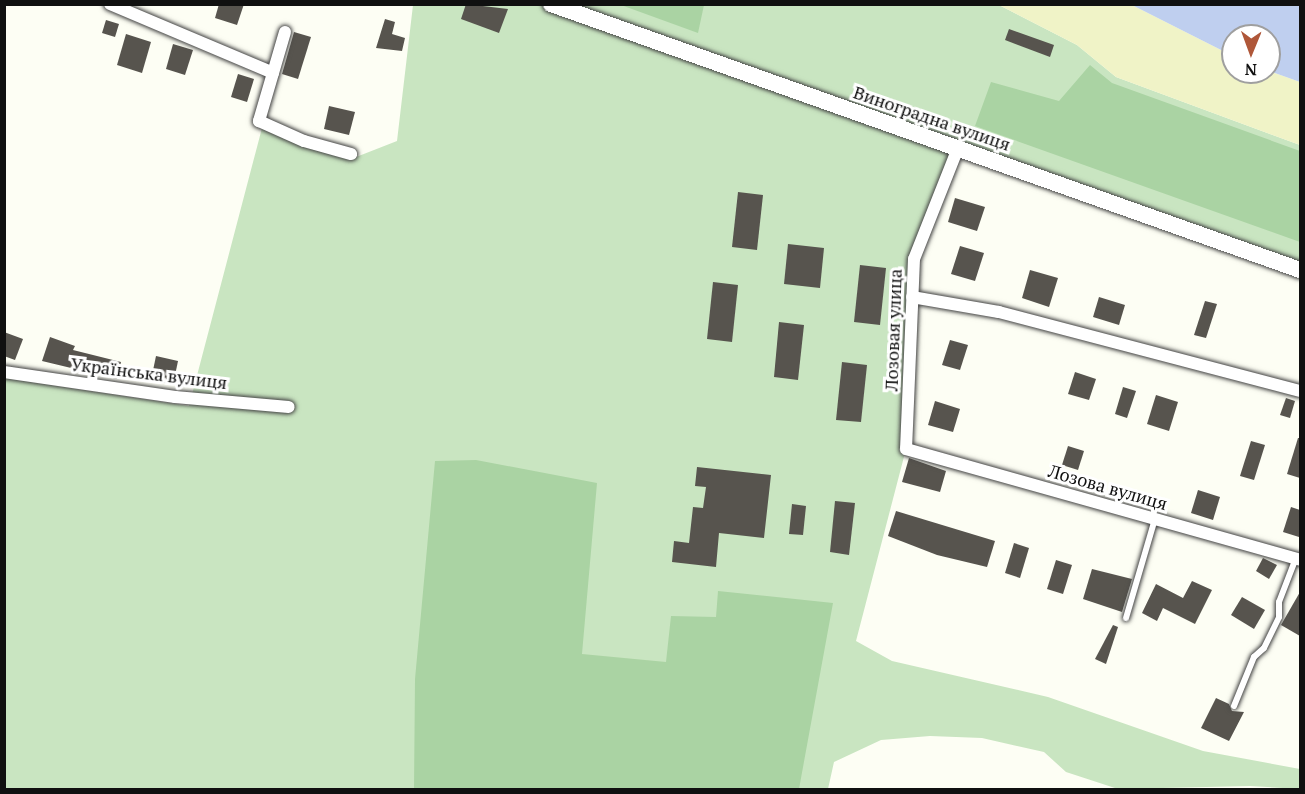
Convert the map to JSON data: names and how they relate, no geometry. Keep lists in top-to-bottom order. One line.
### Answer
{"streets":{"street":["Виноградна вулиця","Лозовая улица","Українська вулиця","Лозова вулиця"]},"crossings":[["Виноградна вулиця","Лозовая улица"],["Лозовая улица","Лозова вулиця"]],"north":"bottom"}
